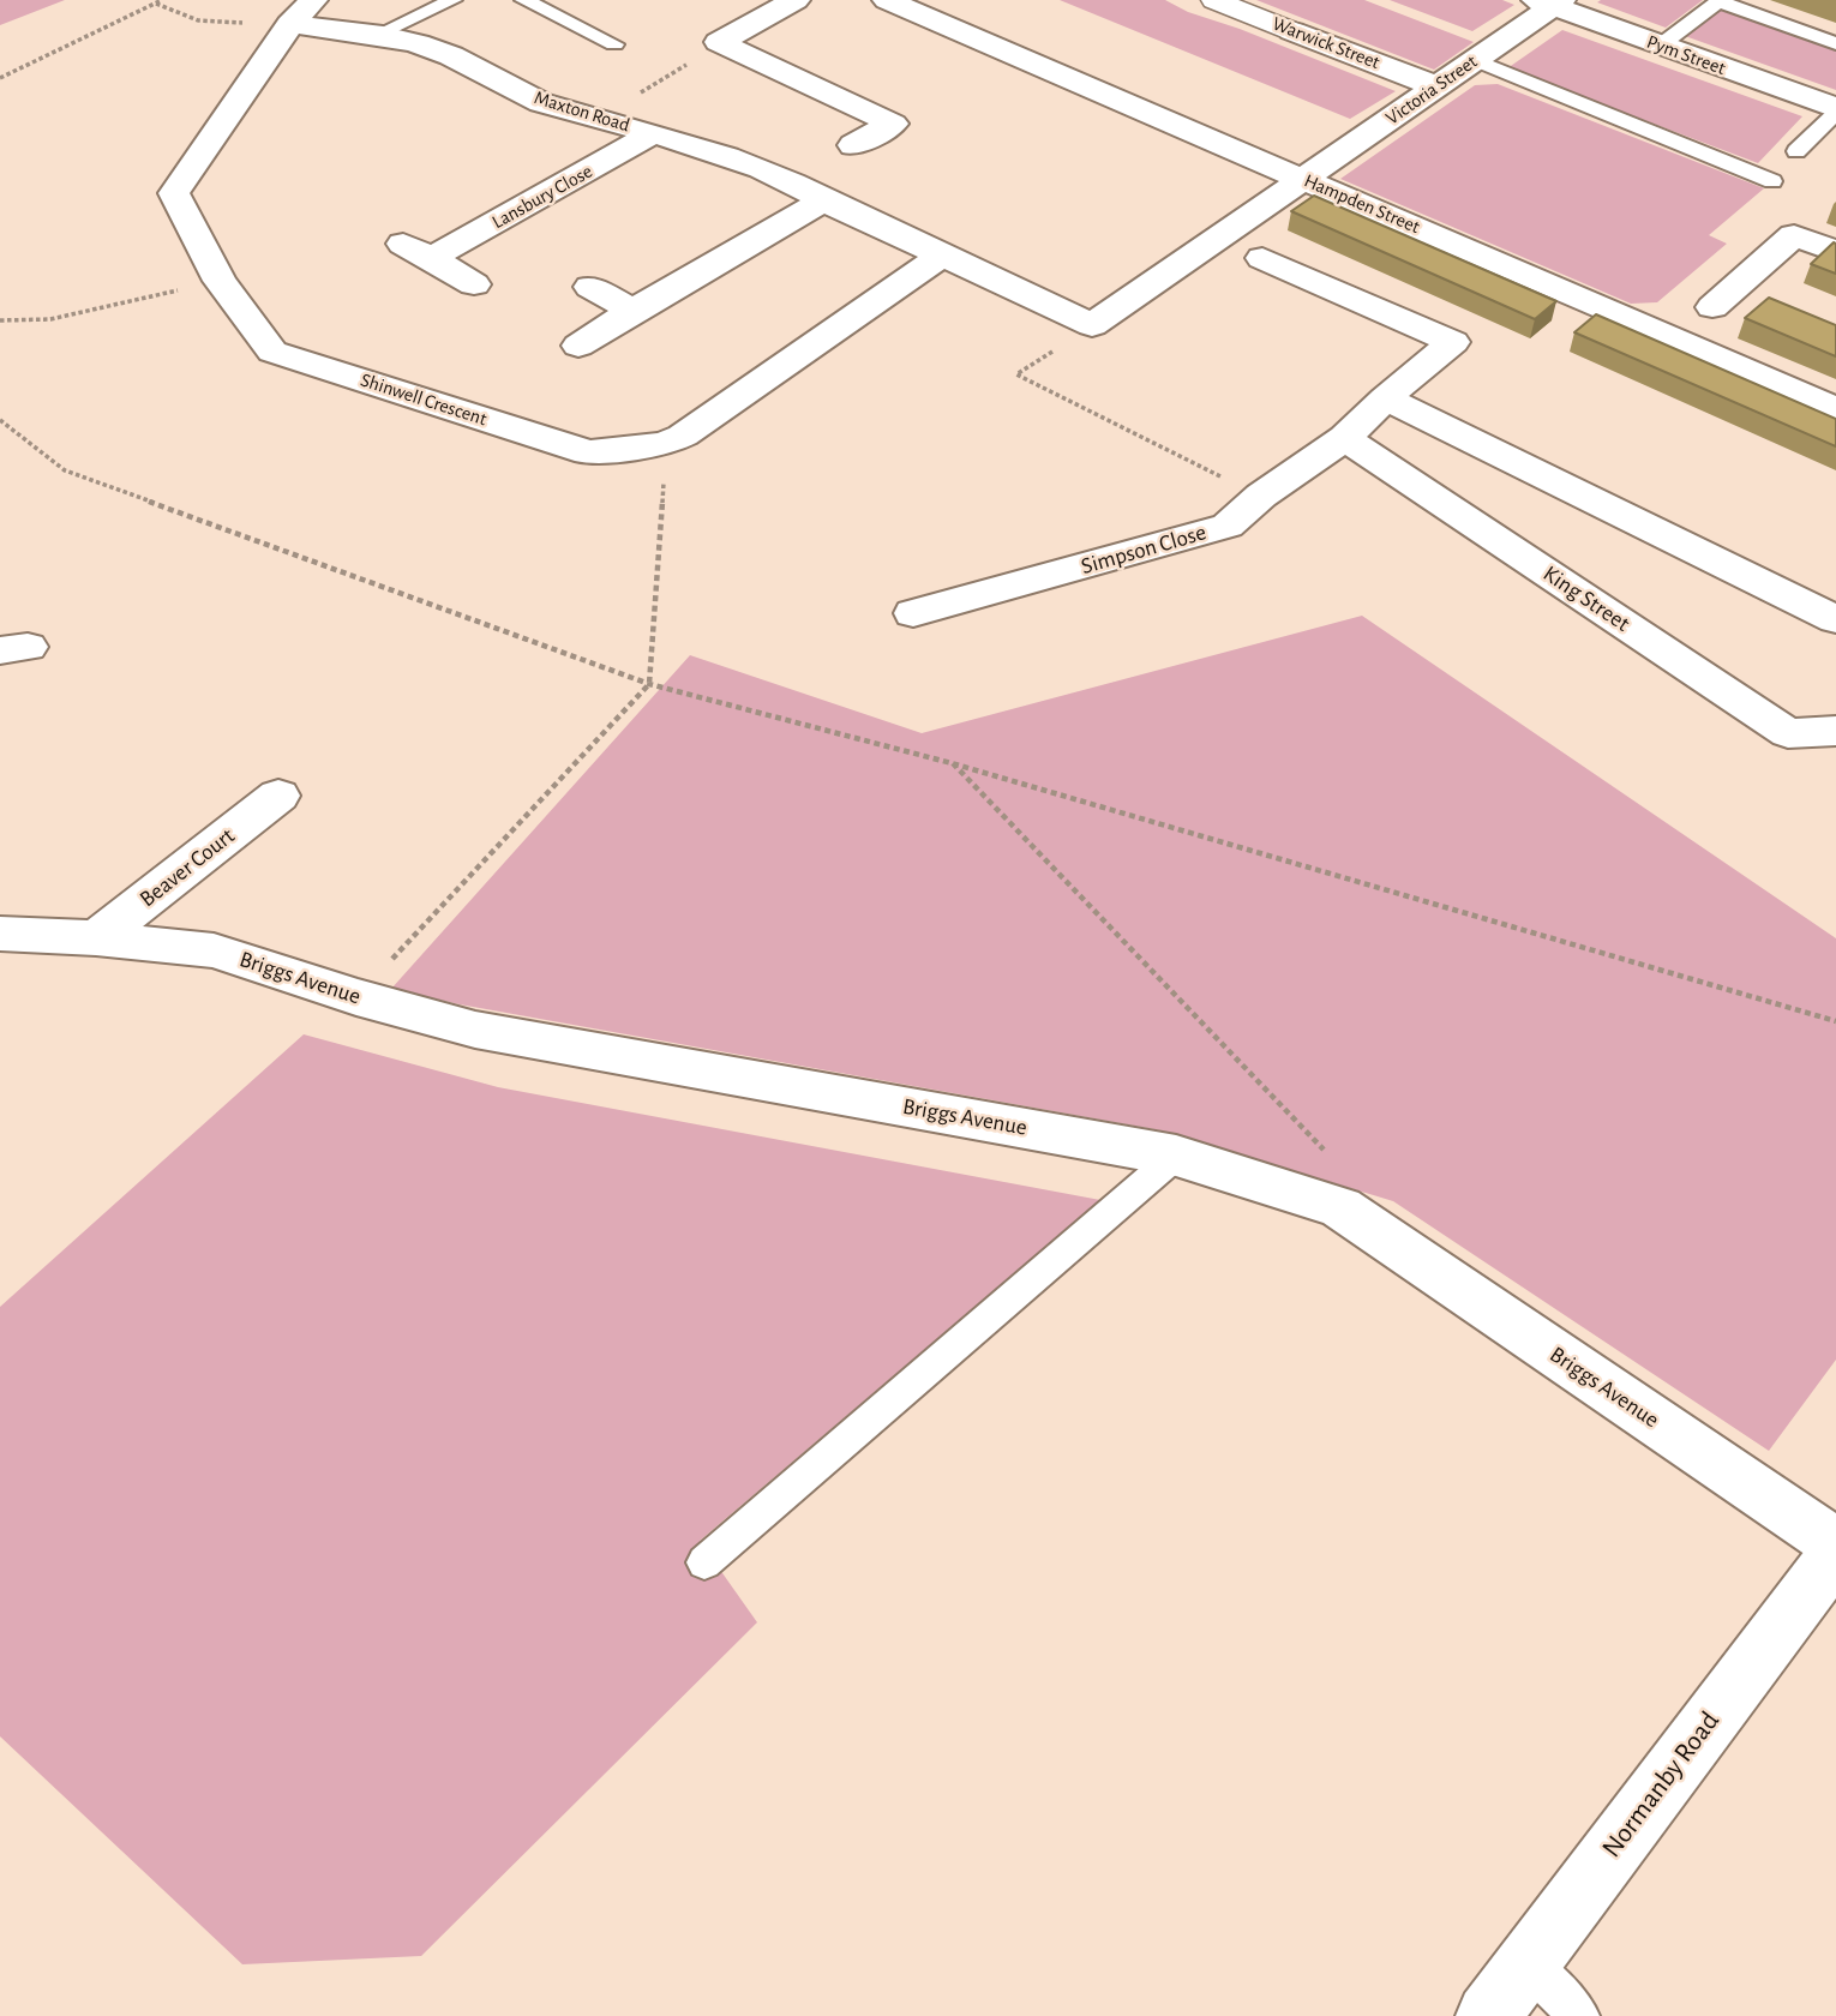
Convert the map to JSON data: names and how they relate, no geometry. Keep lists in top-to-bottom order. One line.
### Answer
{"streets":{"street":["Warwick Street","Pym Street","Victoria Street","Maxton Road","Lansbury Close","Hampden Street","Shinwell Crescent","Simpson Close","King Street","Beaver Court","Briggs Avenue","Normanby Road"]},"crossings":[["Warwick Street","Victoria Street"],["Pym Street","Victoria Street"],["Victoria Street","Hampden Street"],["Maxton Road","Lansbury Close"],["Maxton Road","Shinwell Crescent"],["Simpson Close","King Street"],["Beaver Court","Briggs Avenue"]]}
